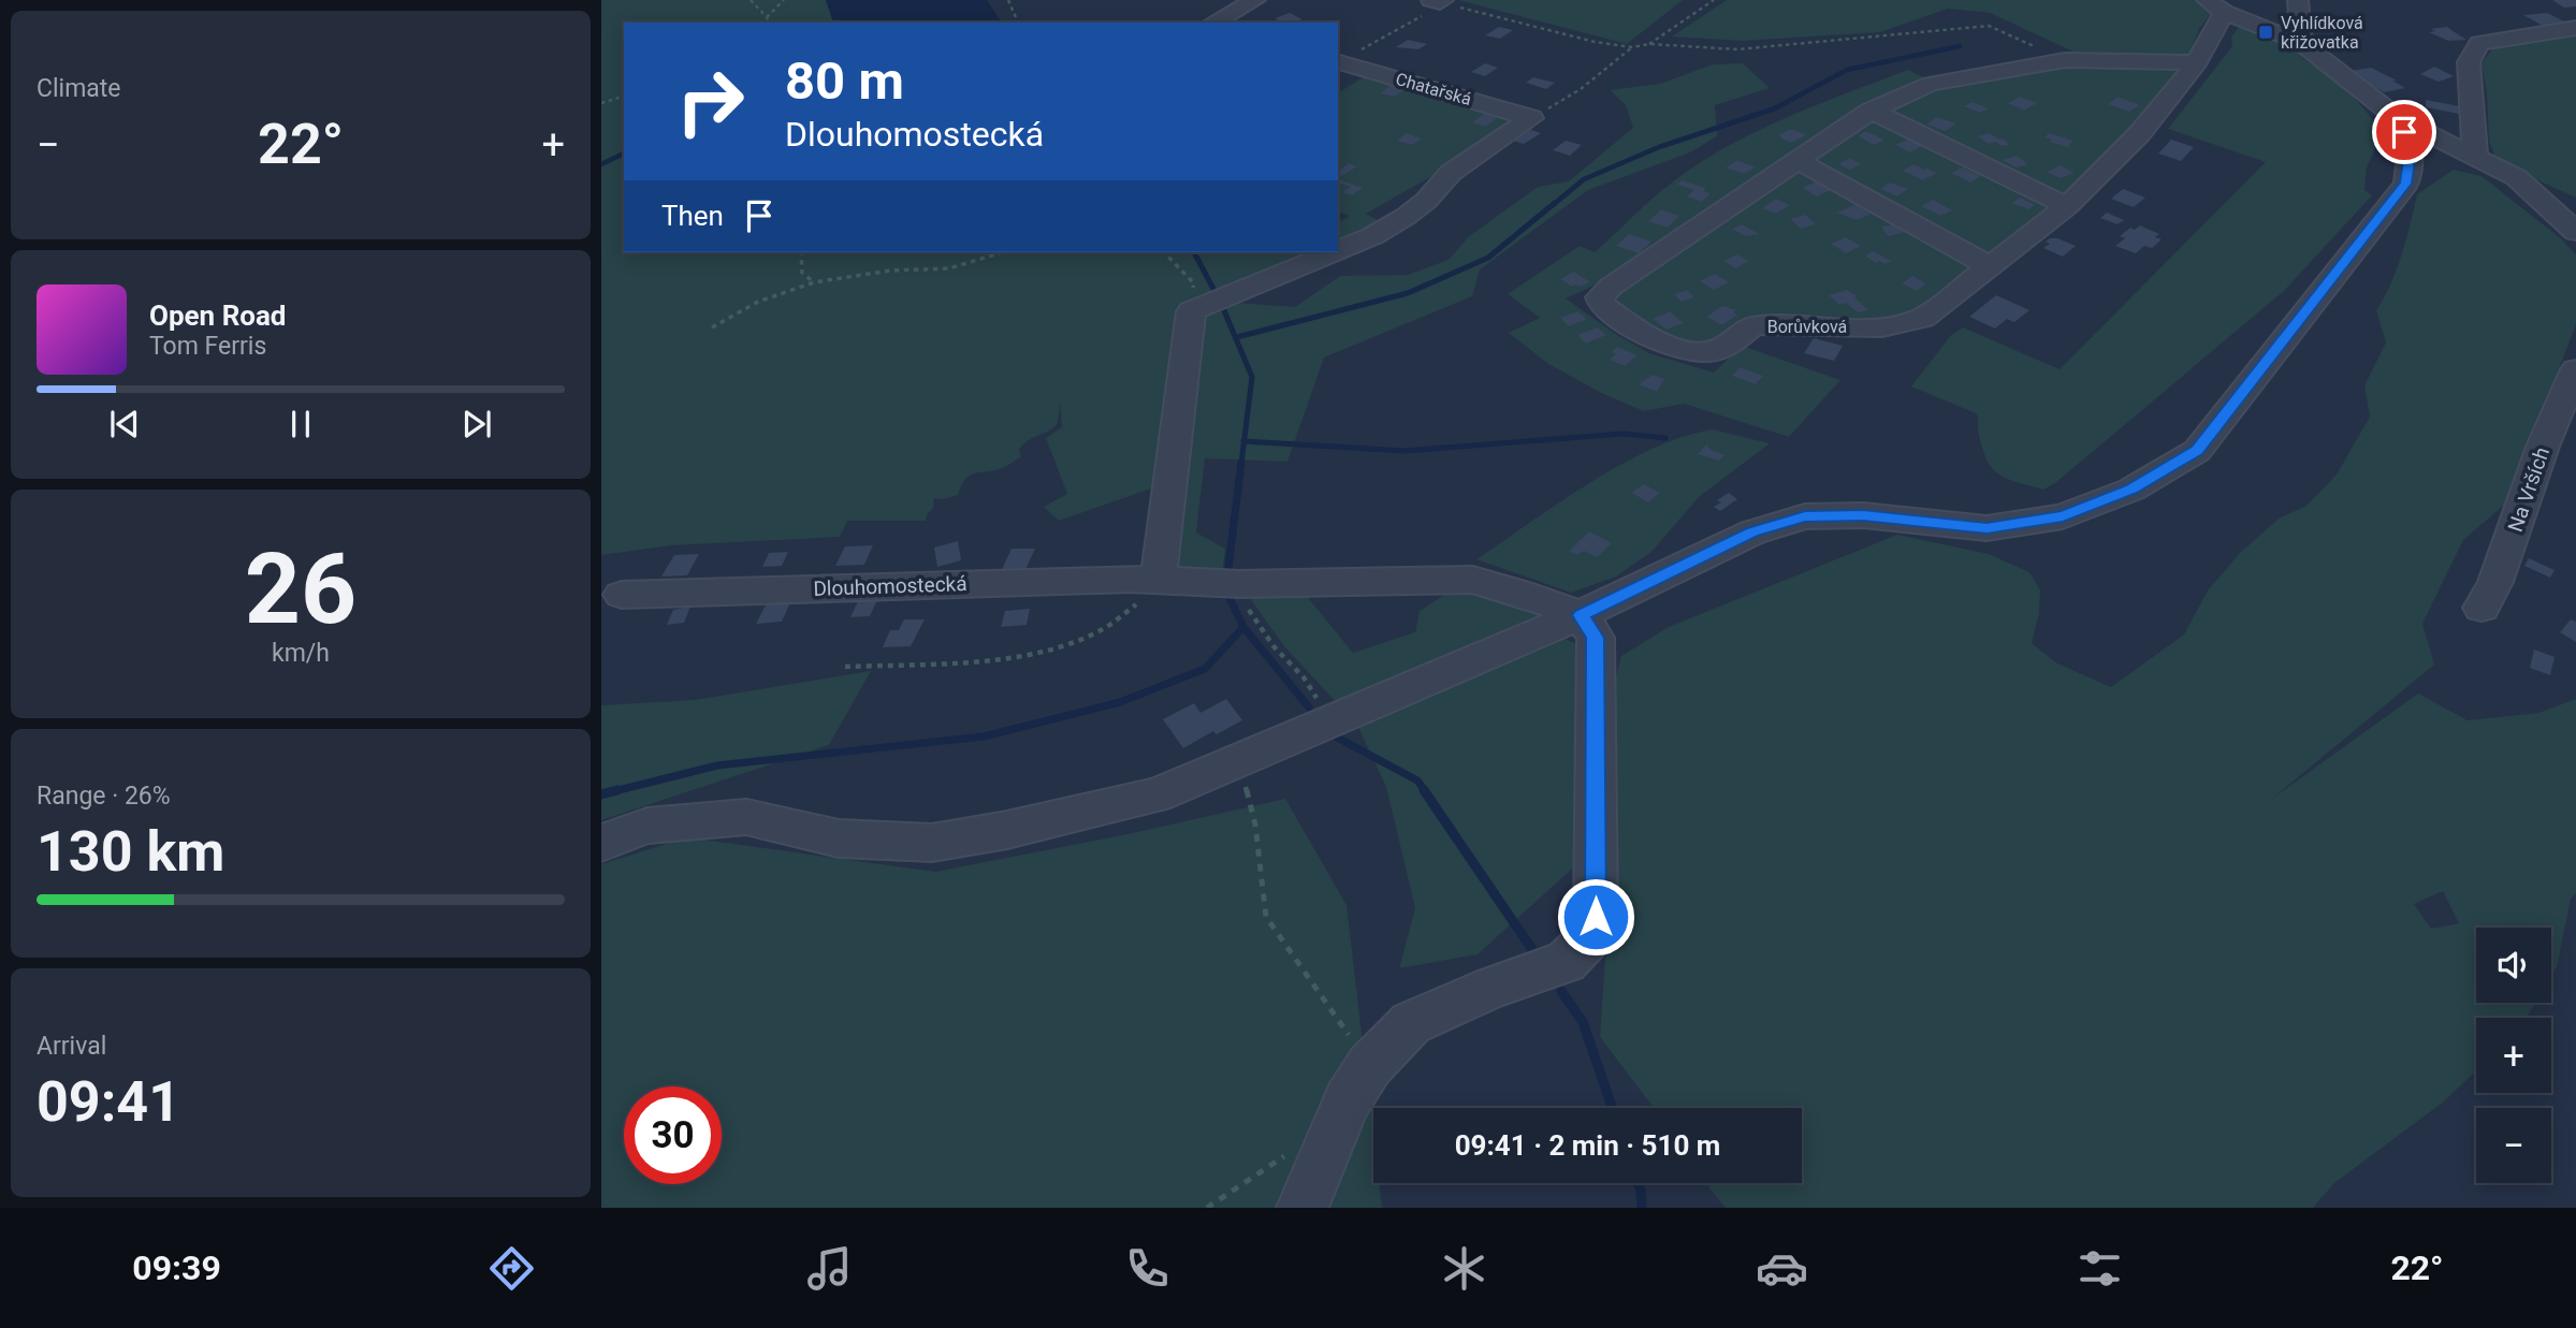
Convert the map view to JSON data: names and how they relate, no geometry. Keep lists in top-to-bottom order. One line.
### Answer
{"streets":{"street":["Chatařská","Borůvková","Na Vrších","Dlouhomostecká"]},"places":{"transit":["Vyhlídková křižovatka"]},"page":{"tile":["Climate",["26","km/h"],["Range · 26%","130 km"],["Arrival","09:41"]],"turn":["80 m","Dlouhomostecká"],"heat":["−","22°","+"],"then":"Then","song":["Open Road","Tom Ferris"],"map_buttons":["+","−"],"limit":"30","trip":"09:41 · 2 min · 510 m","tabs":["09:39","22°"]}}
